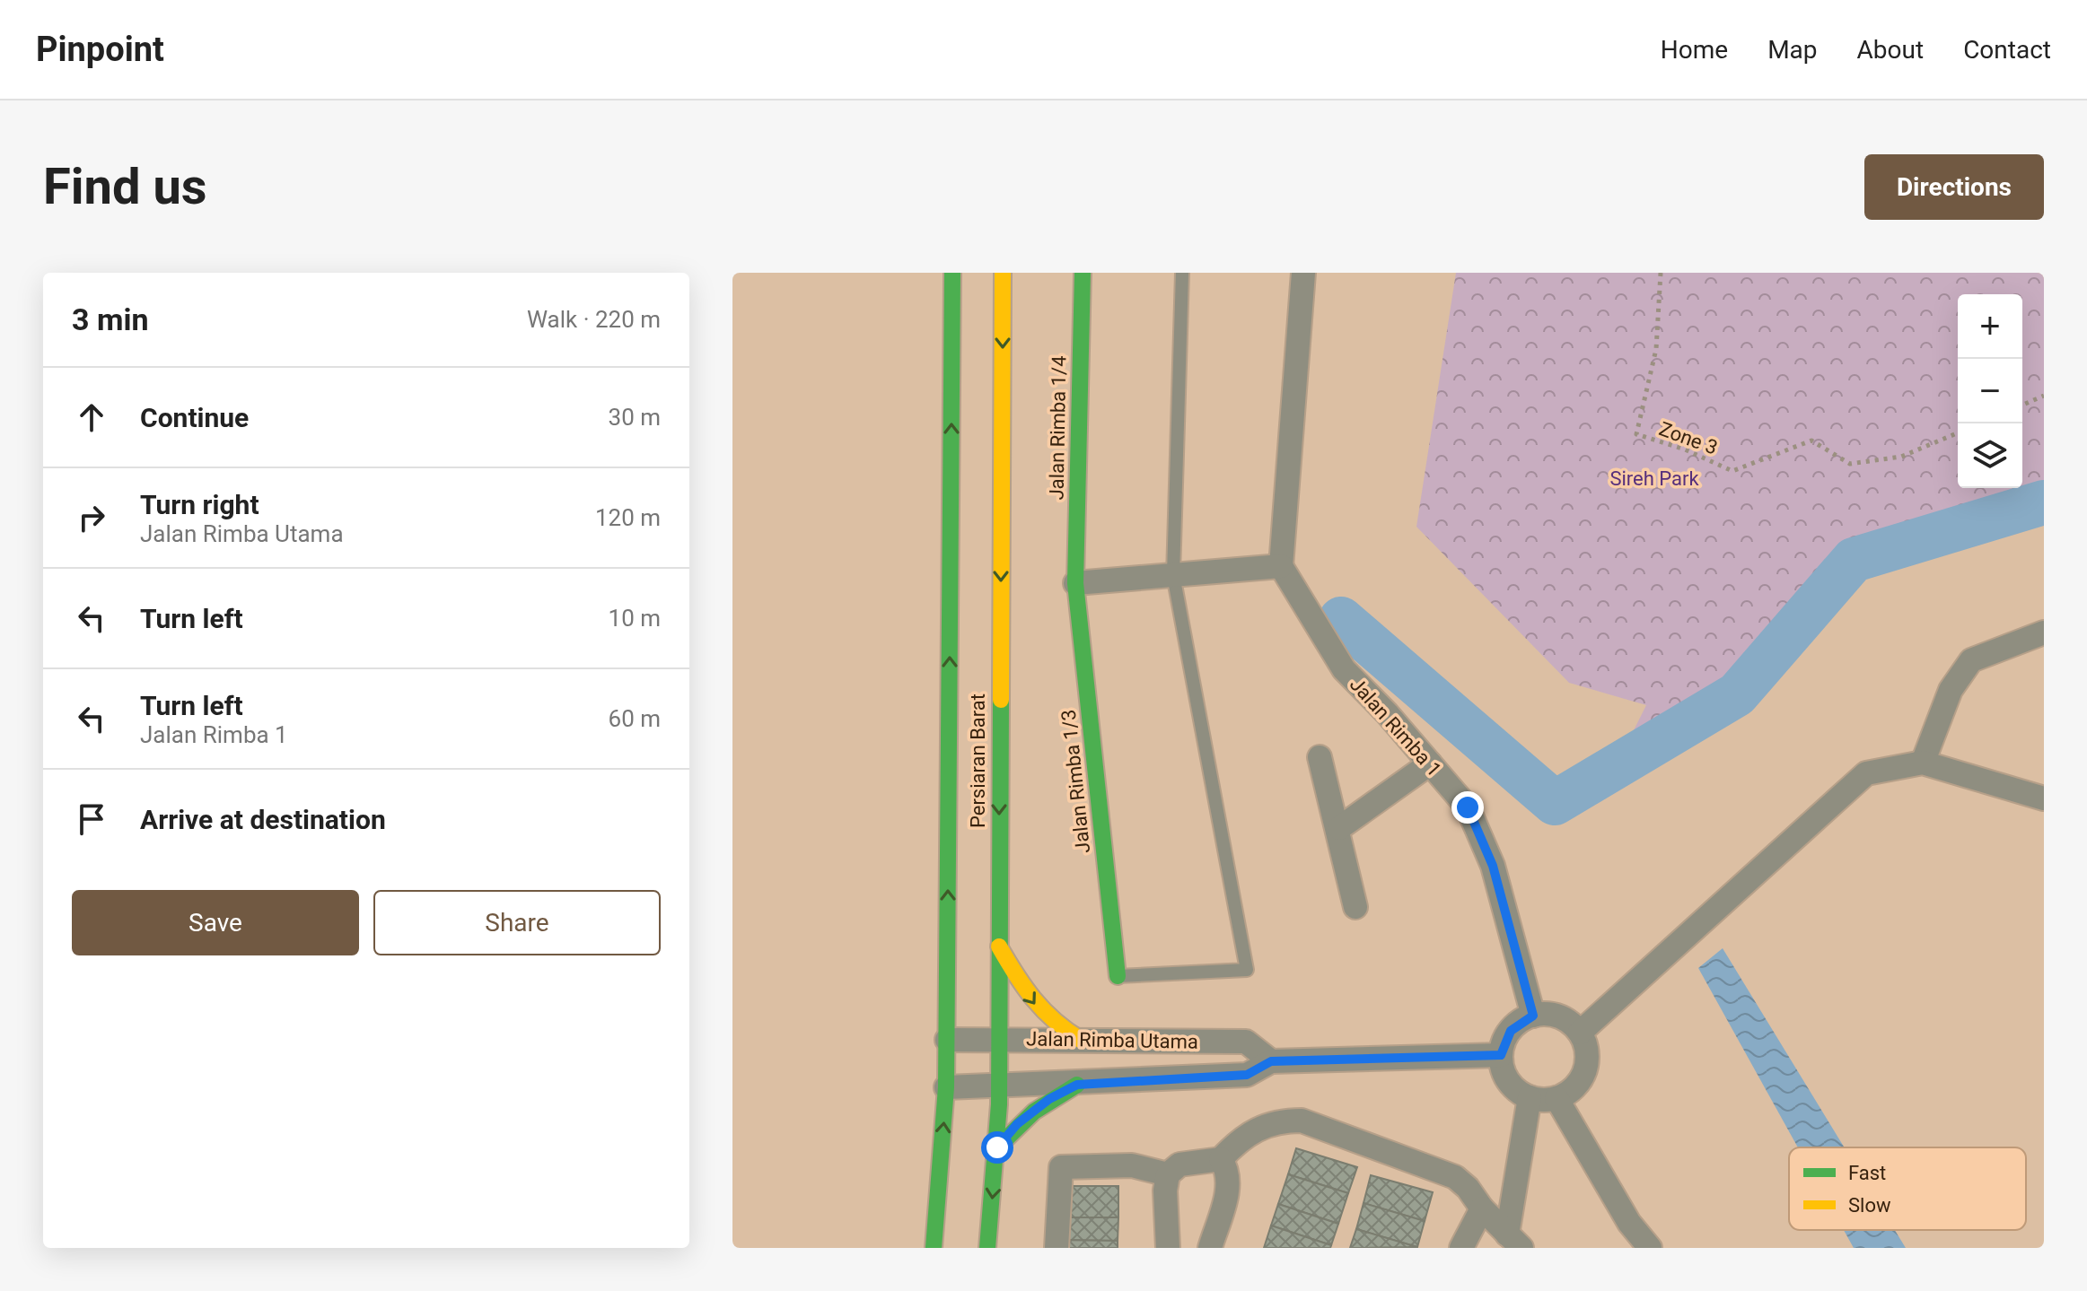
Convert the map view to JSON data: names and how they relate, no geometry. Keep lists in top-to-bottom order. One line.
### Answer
{"streets":{"street":["Jalan Rimba 1/4","Jalan Rimba 1","Persiaran Barat","Jalan Rimba 1/3","Jalan Rimba Utama"],"path":["Zone 3"]},"crossings":[["Jalan Rimba 1/4","Jalan Rimba 1/3"],["Jalan Rimba 1","Jalan Rimba Utama"],["Persiaran Barat","Jalan Rimba Utama"]],"parks":["Sireh Park"],"legend":["Fast","Slow"],"page":{"header":"Pinpoint","nav":["Home","Map","About","Contact"],"buttons":["Directions",["Save","Share"]],"title":"Find us","heading":["3 min","Walk · 220 m"],"map_buttons":["+","−"],"list":[["Continue","30 m"],["Turn right","Jalan Rimba Utama","120 m"],["Turn left","10 m"],["Turn left","Jalan Rimba 1","60 m"],"Arrive at destination"]}}
